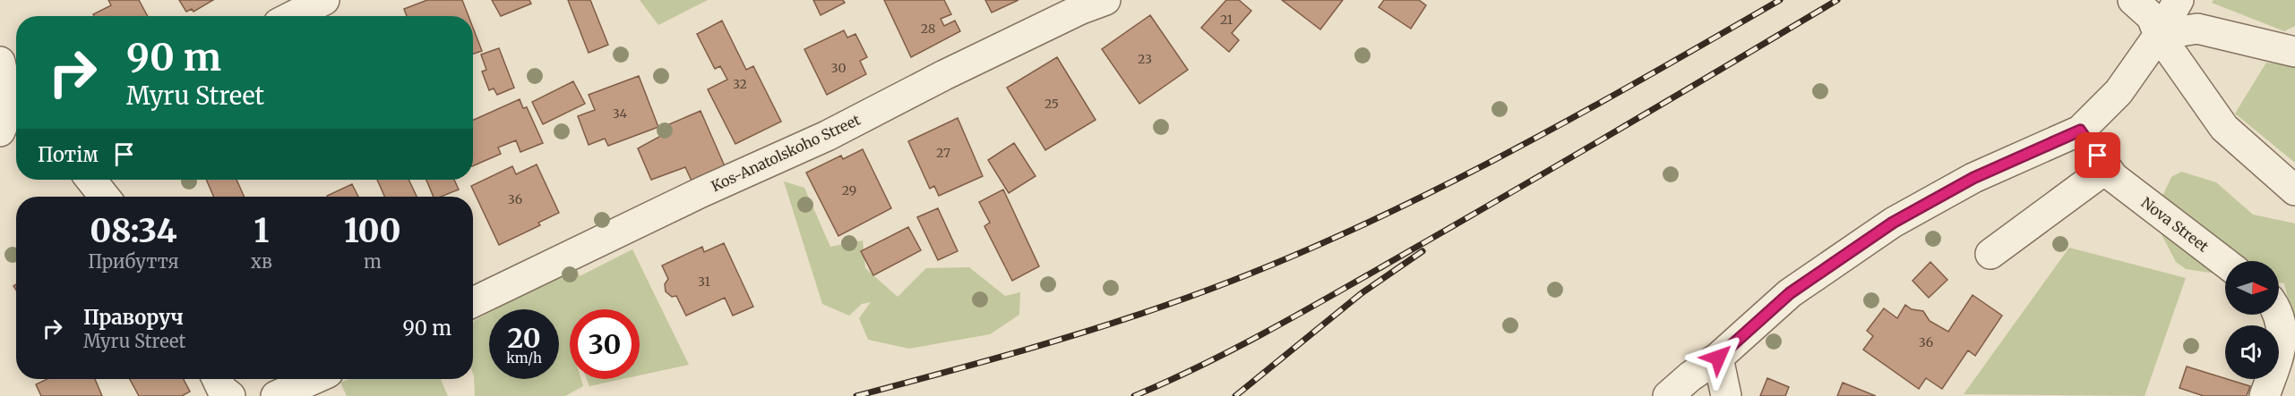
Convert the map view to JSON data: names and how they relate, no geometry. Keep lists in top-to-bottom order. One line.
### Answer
{"streets":{"street":["Kos-Anatolskoho Street","Nova Street"]},"house_numbers":["21","28","23","30","32","25","34","27","29","36","31","36"],"north":"right","page":{"turn":["90 m","Myru Street"],"then":"Потім","eta":["08:34","Прибуття","1","хв","100","m"],"list":[{"name":"Праворуч","note":"Myru Street","value":"90 m"}],"speed":"20 km/h","limit":"30"}}
